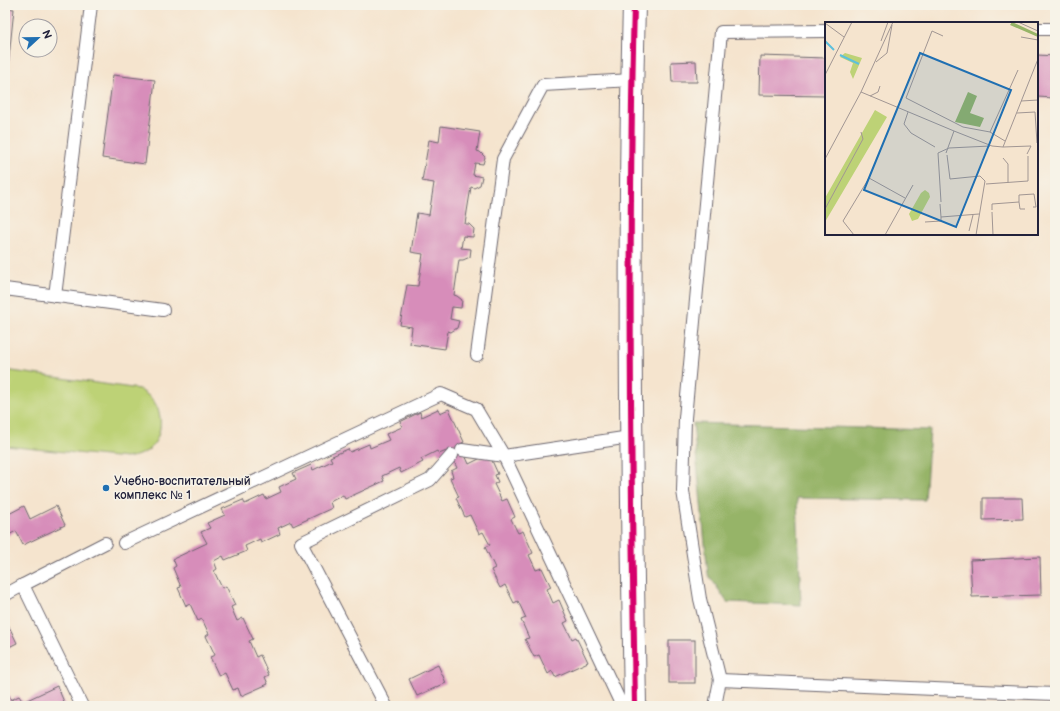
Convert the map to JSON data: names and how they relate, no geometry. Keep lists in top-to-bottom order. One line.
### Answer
{"places":["Учебно-воспитательный комплекс № 1"],"north":"right"}
